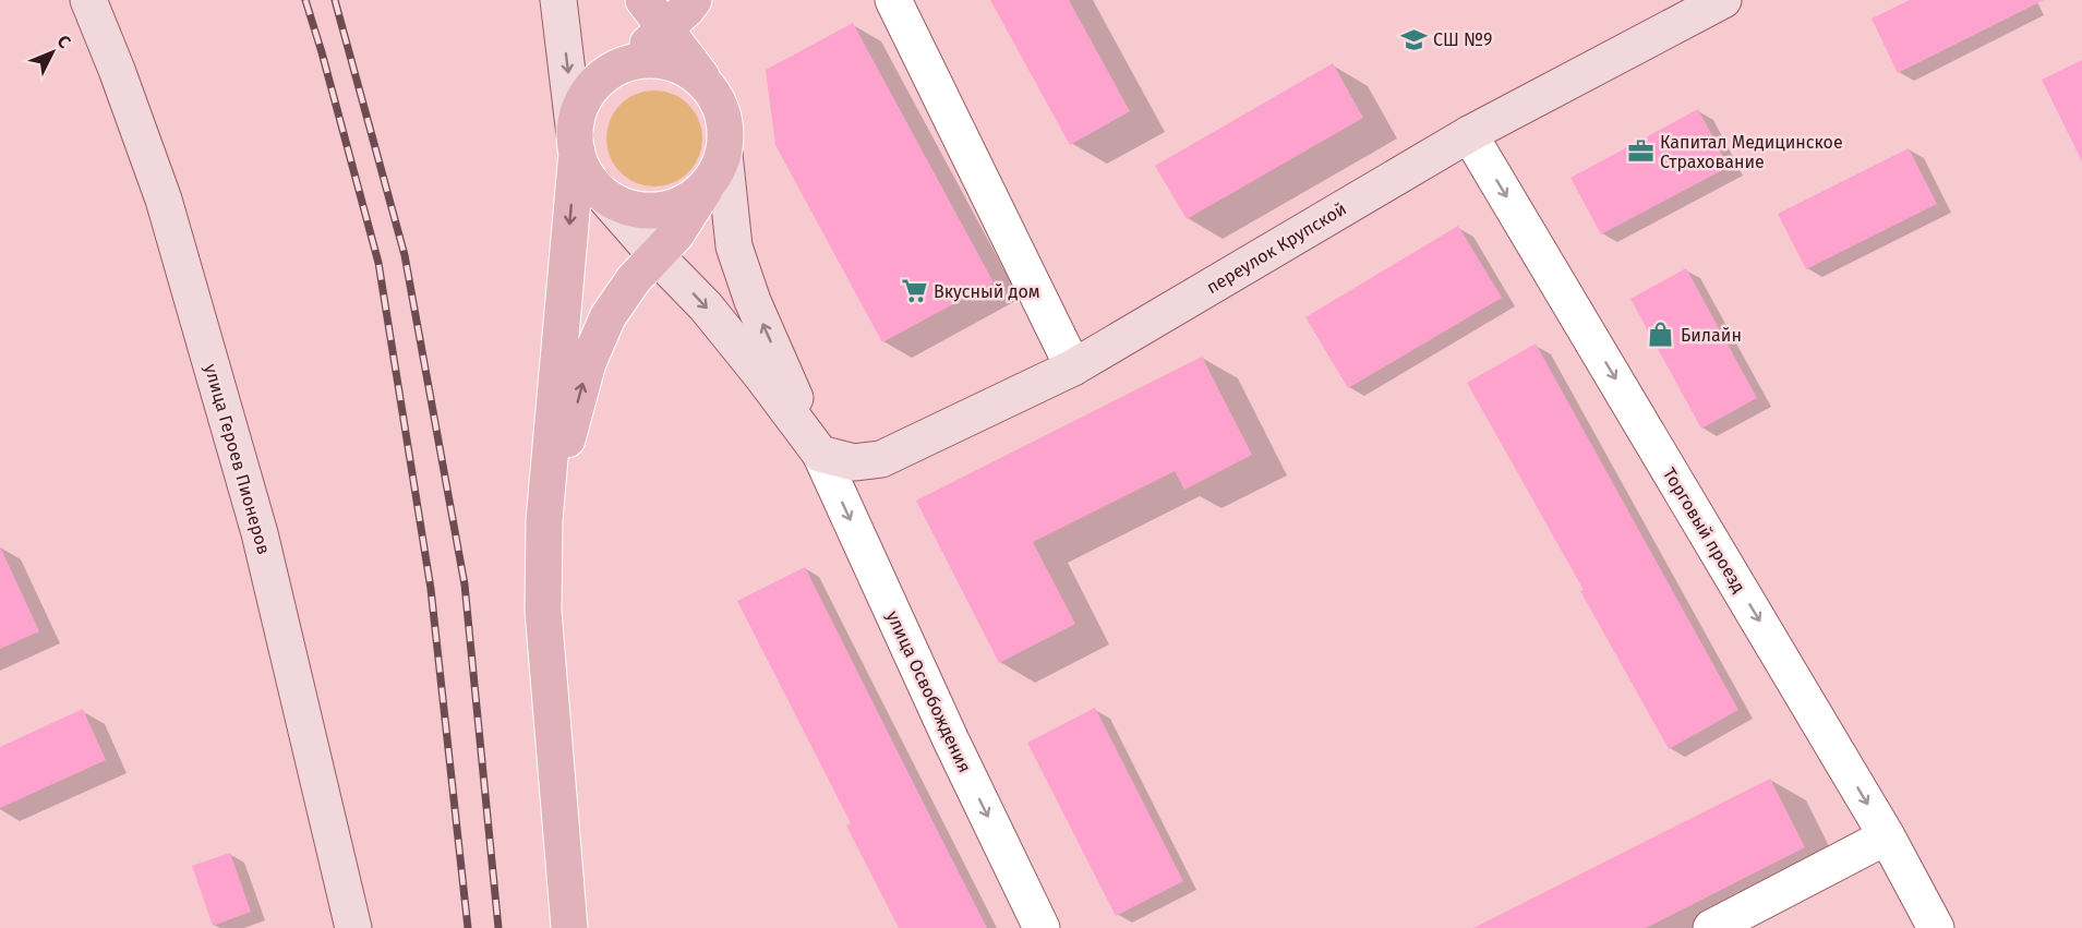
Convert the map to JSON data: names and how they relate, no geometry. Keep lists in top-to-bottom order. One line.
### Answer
{"streets":{"street":["переулок Крупской","улица Героев Пионеров","Торговый проезд","улица Освобождения"]},"crossings":[["переулок Крупской","Торговый проезд"],["переулок Крупской","улица Освобождения"]],"one_way":["Торговый проезд","улица Освобождения"],"places":{"school or university":["СШ №9"],"office":["Капитал Медицинское Страхование"],"supermarket":["Вкусный дом"],"shop":["Билайн"]},"north":"top right"}
